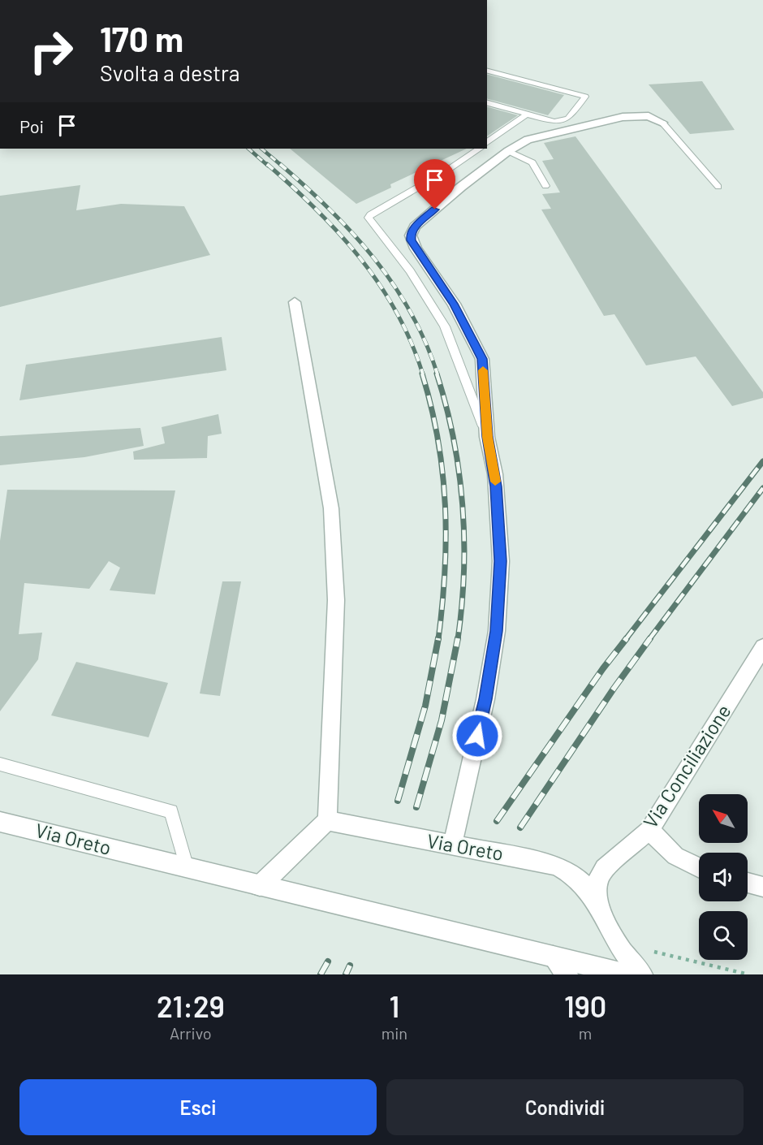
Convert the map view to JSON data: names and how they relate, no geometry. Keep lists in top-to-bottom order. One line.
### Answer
{"streets":{"street":["Via Conciliazione","Via Oreto"]},"crossings":[["Via Conciliazione","Via Oreto"]],"north":"top left","page":{"turn":["170 m","Svolta a destra"],"then":"Poi","eta":["21:29","Arrivo","1","min","190","m"],"buttons":["Esci","Condividi"]}}
